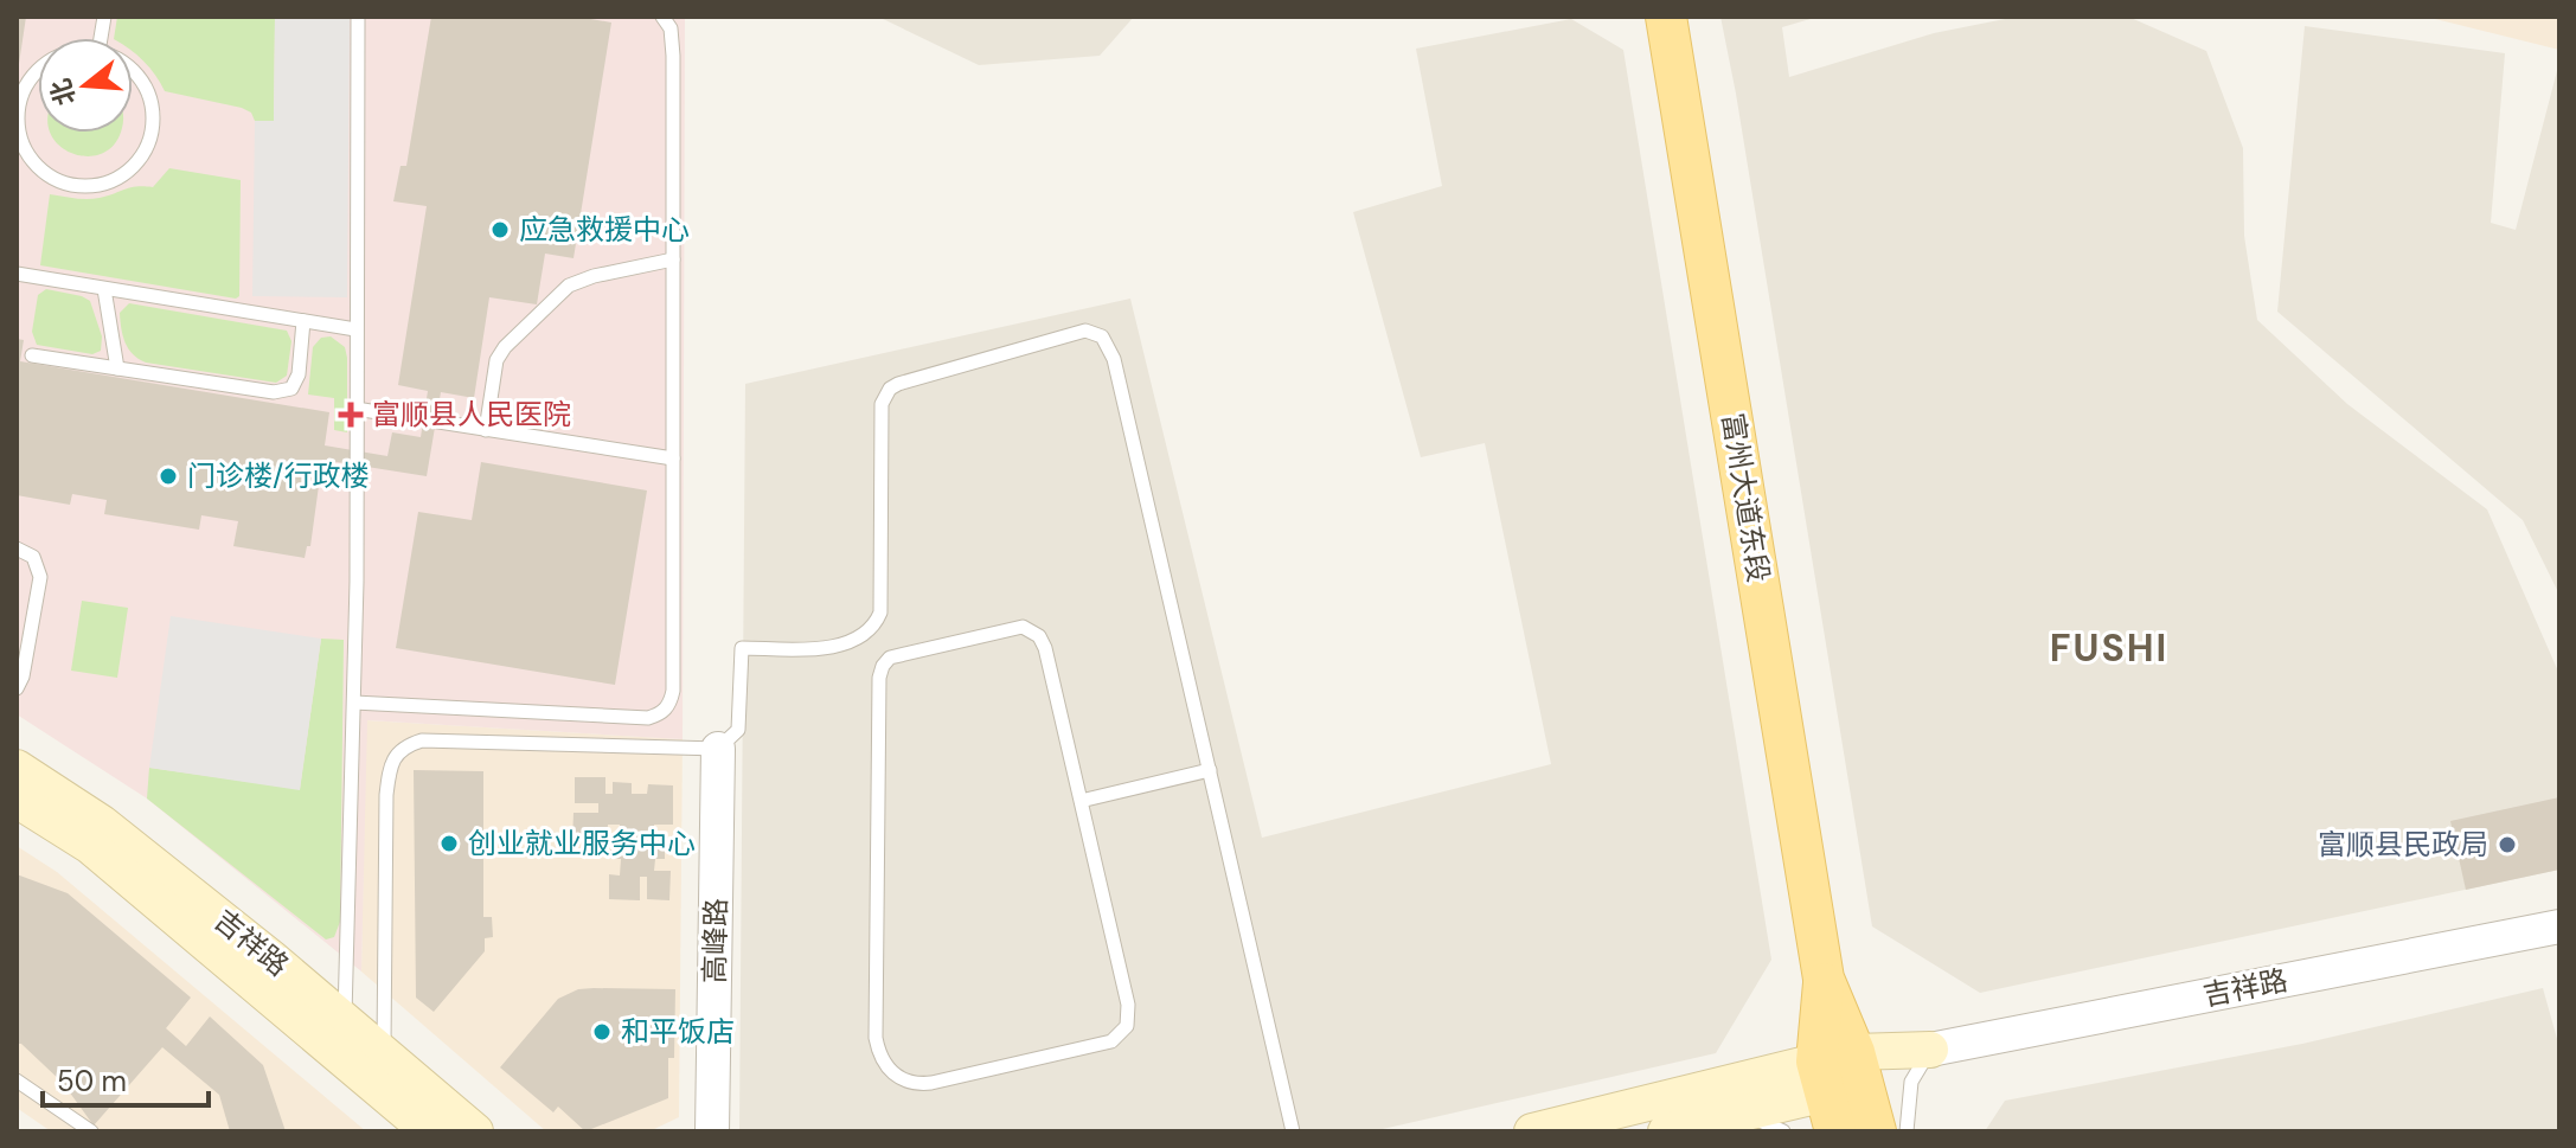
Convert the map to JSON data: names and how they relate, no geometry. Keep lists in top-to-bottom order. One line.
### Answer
{"streets":{"main road":["富州大道东段","吉祥路"],"street":["高峰路"]},"crossings":[["富州大道东段","吉祥路"]],"districts":["FUSHI"],"places":{"other":["应急救援中心","门诊楼/行政楼","创业就业服务中心","富顺县民政局","和平饭店"],"health":["富顺县人民医院"]},"scale_bar":"50 m","north":"left"}
